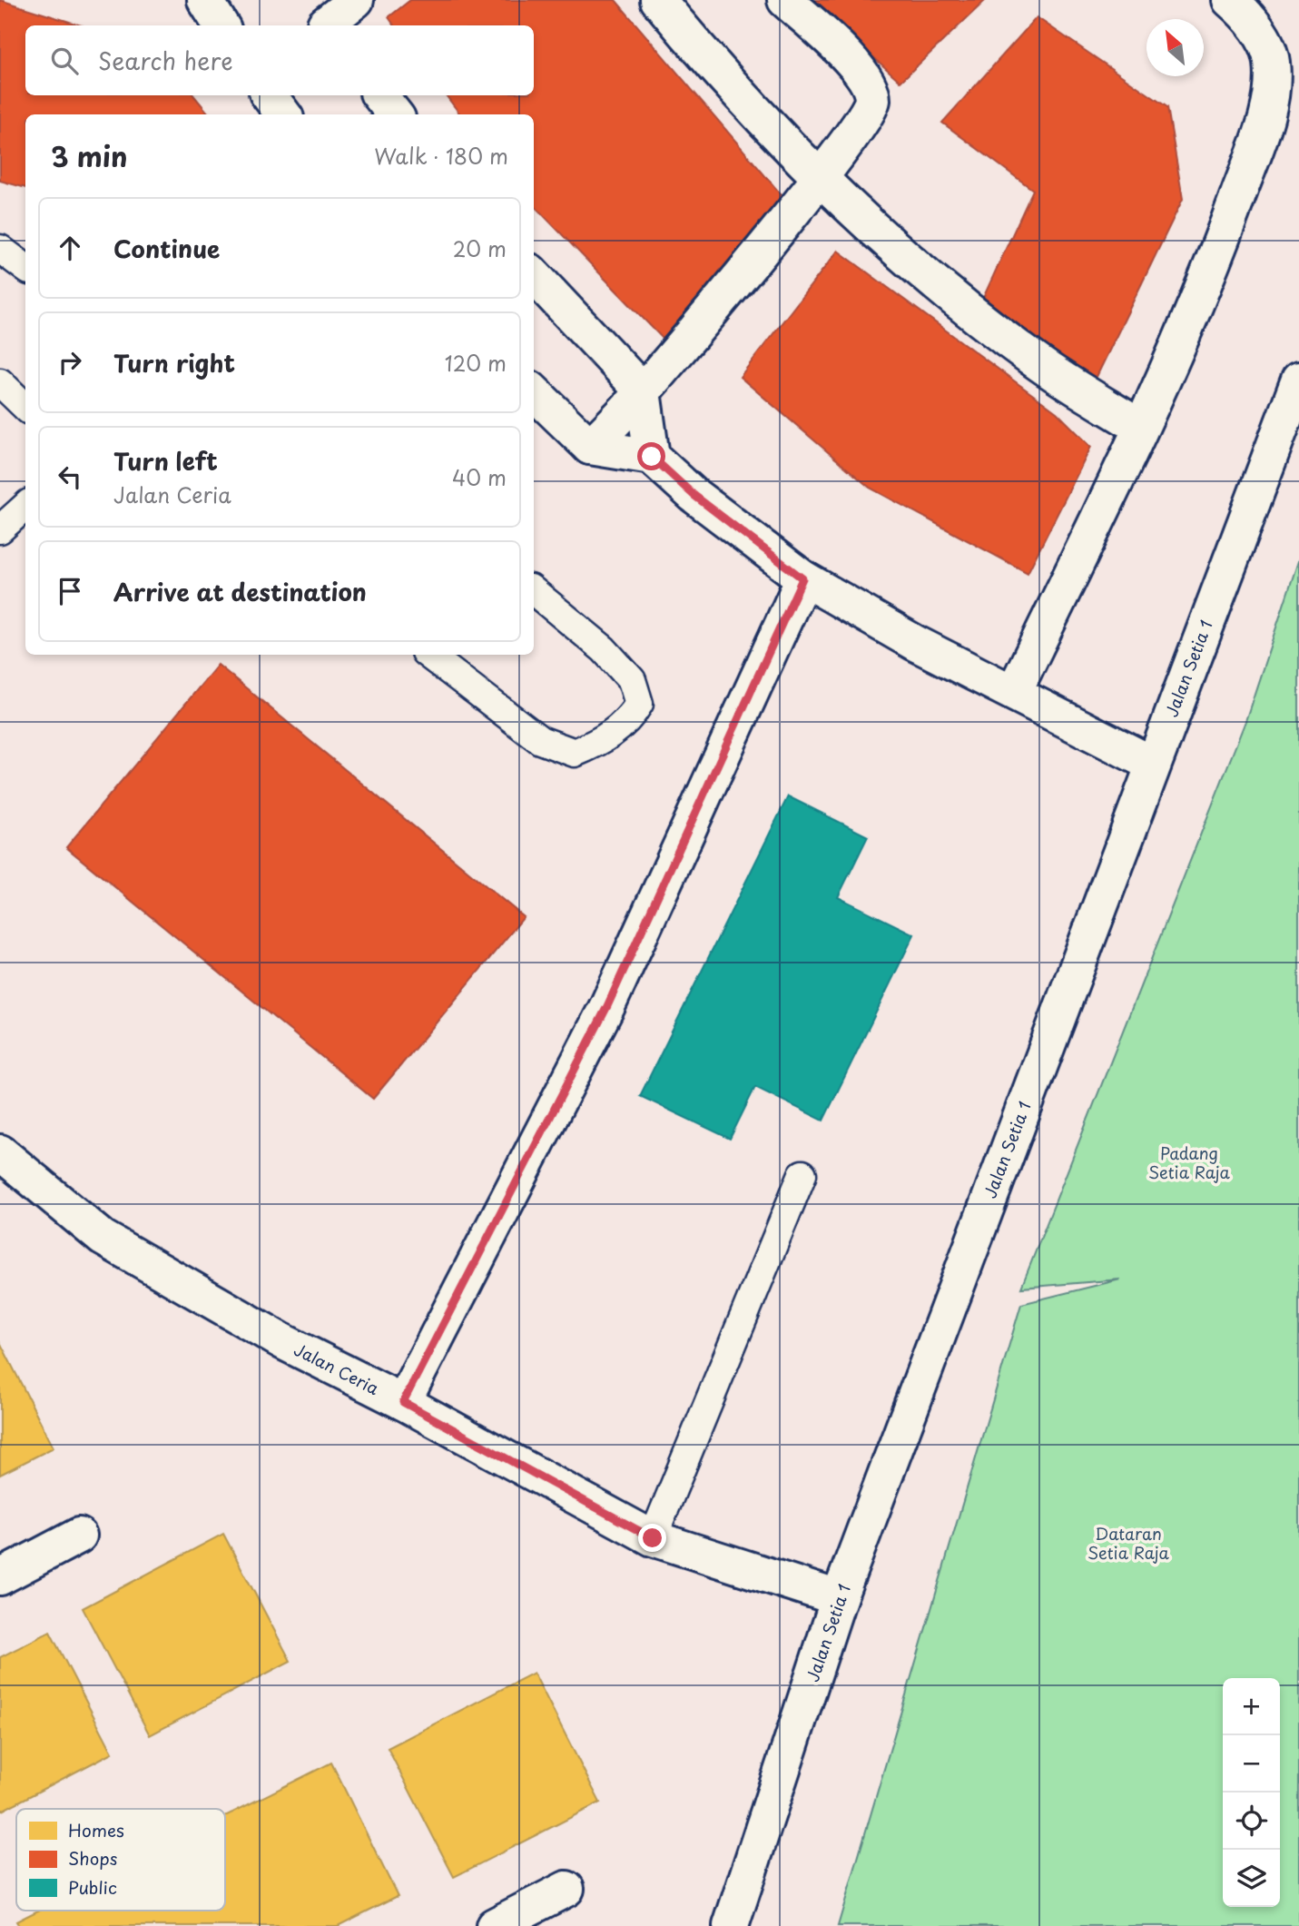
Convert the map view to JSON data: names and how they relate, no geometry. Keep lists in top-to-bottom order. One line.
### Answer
{"streets":{"street":["Jalan Setia 1","Jalan Ceria"]},"crossings":[["Jalan Setia 1","Jalan Ceria"]],"parks":["Padang Setia Raja","Dataran Setia Raja"],"legend":["Homes","Shops","Public"],"north":"top left","page":{"search":"Search here","heading":["3 min","Walk · 180 m"],"list":[["Continue","20 m"],["Turn right","120 m"],["Turn left","Jalan Ceria","40 m"],"Arrive at destination"],"map_buttons":["+","−"]}}
